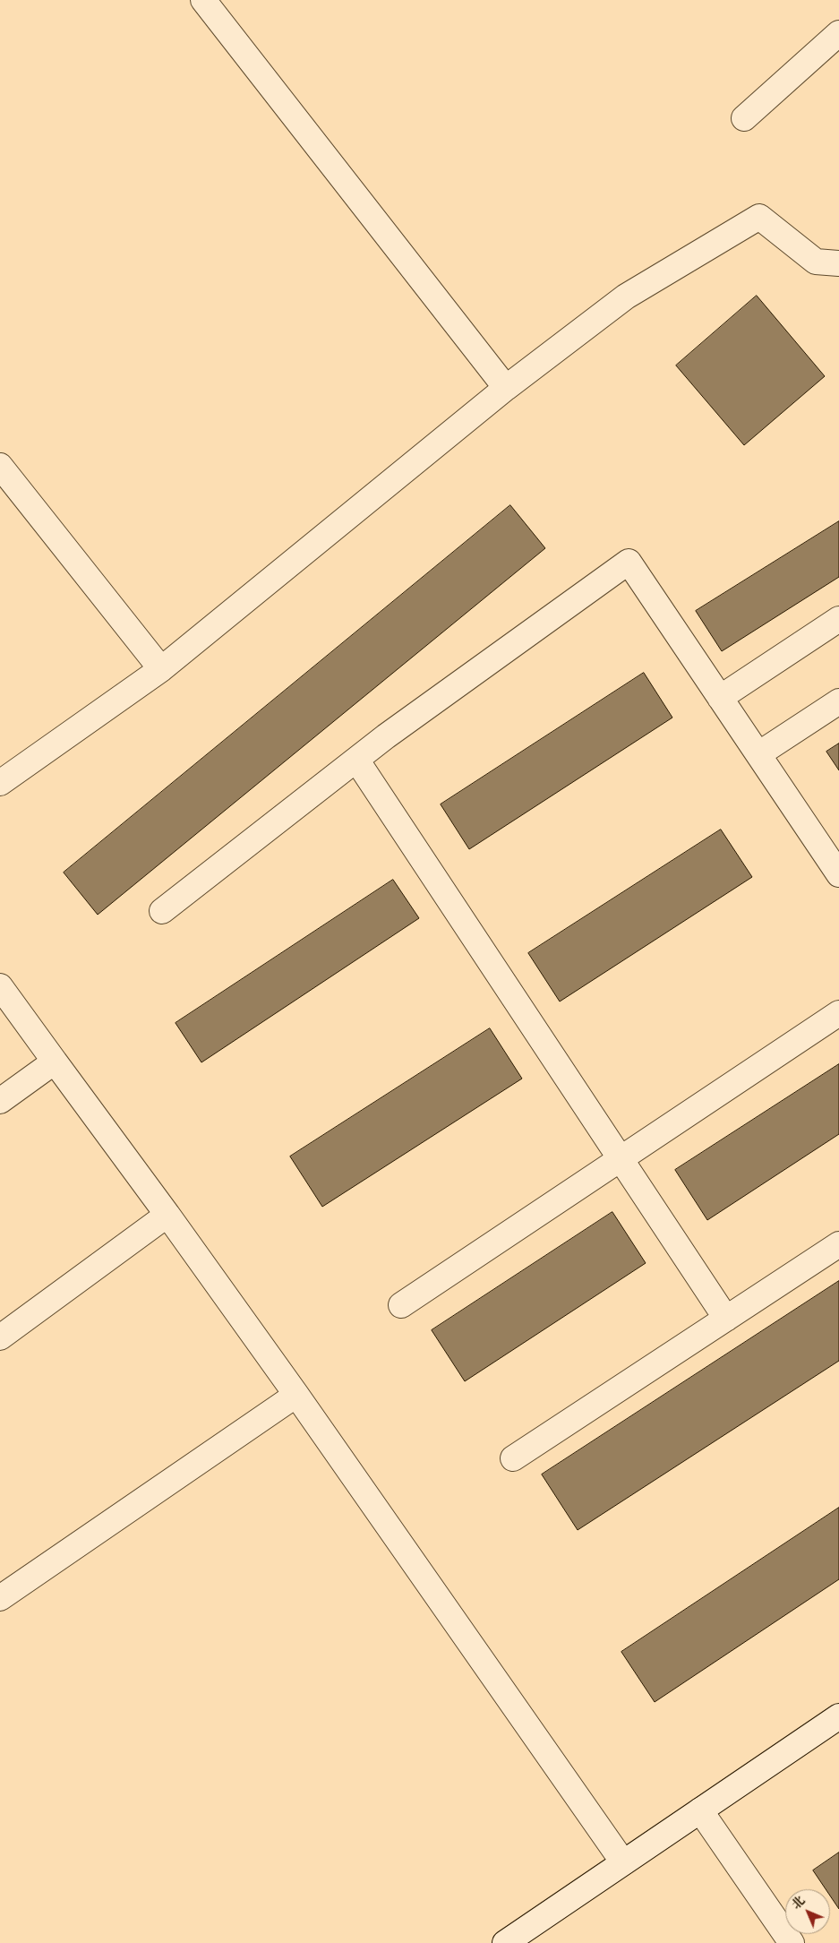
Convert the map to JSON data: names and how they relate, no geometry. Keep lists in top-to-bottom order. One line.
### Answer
{"north":"top left"}
